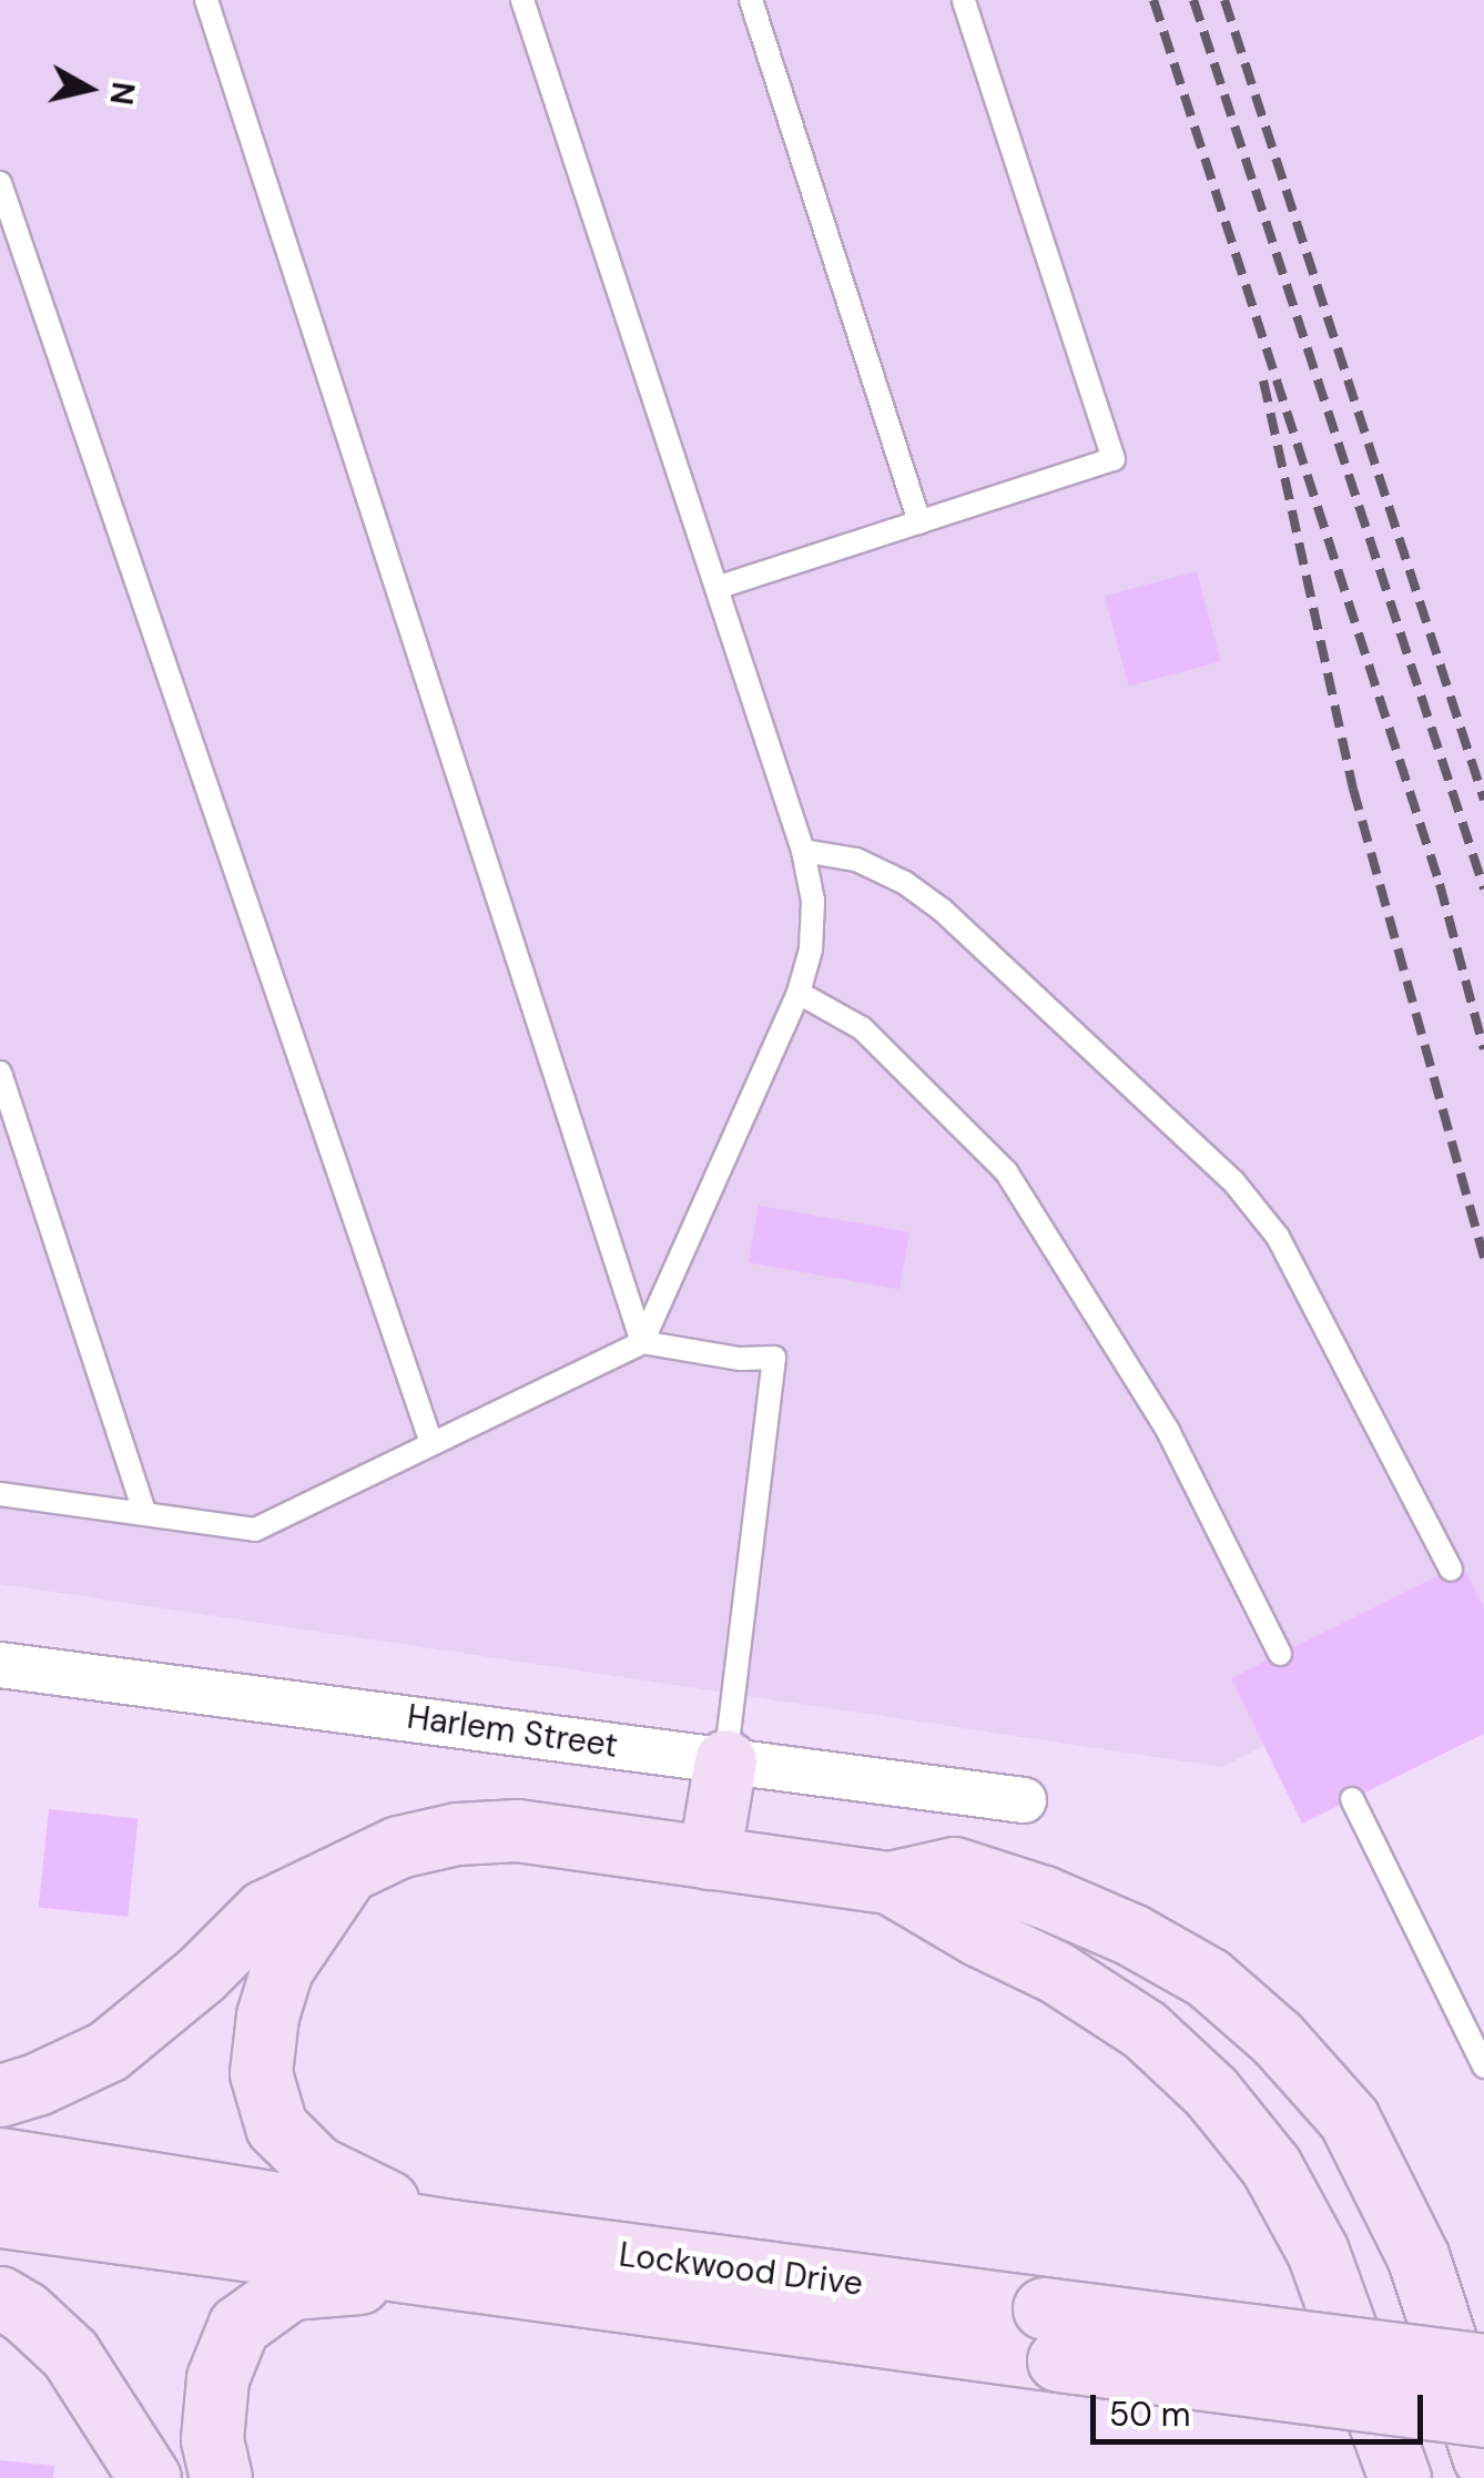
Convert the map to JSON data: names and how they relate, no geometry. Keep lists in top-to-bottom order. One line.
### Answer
{"streets":{"main road":["Lockwood Drive"],"street":["Harlem Street"]},"scale_bar":"50 m","north":"right"}
